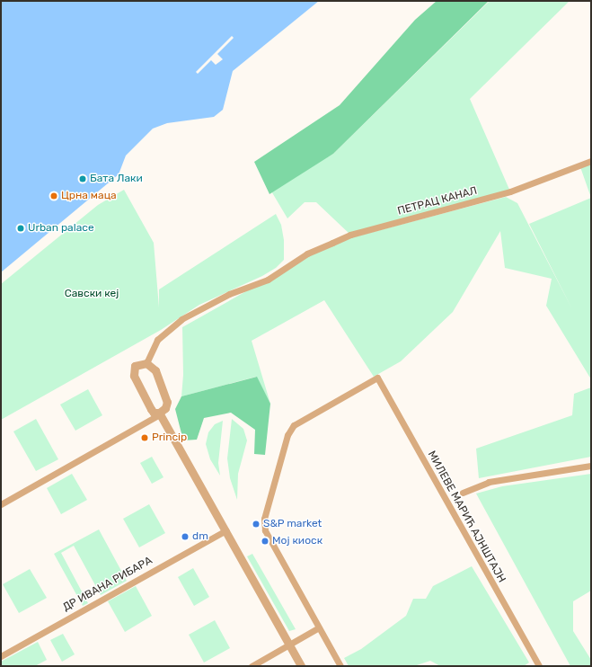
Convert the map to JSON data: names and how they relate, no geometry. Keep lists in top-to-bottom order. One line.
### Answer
{"streets":{"street":["ПЕТРАЦ КАНАЛ","МИЛЕВЕ МАРИЋ АЈНШТАЈН","ДР ИВАНА РИБАРА"]},"parks":["Савски кеј"],"places":["Бата Лаки","Црна маца","Urban palace","Princip","S&P market","dm","Мој киоск"]}
